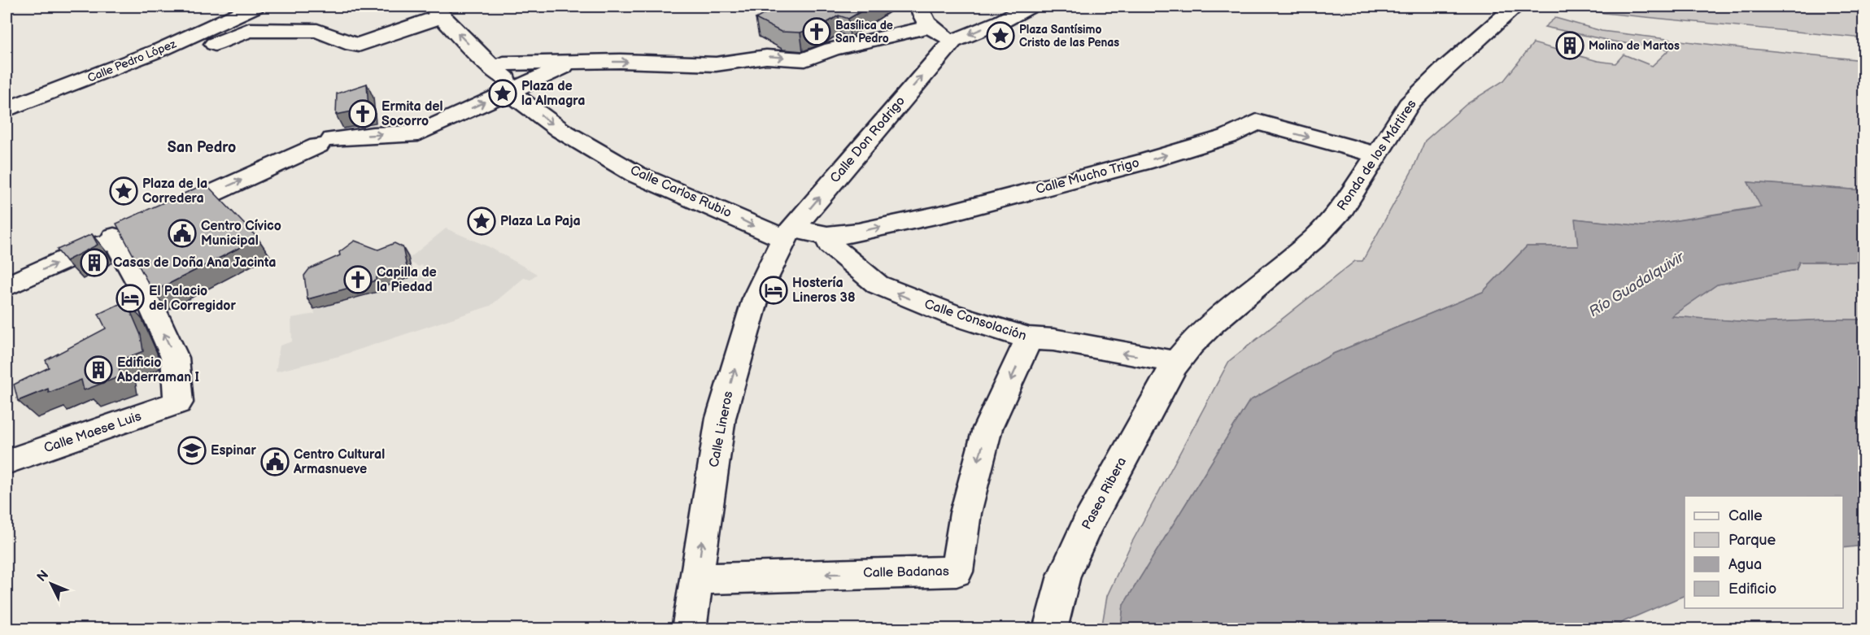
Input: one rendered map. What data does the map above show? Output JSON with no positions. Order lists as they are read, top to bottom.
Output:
{
  "streets": {
    "street": [
      "Calle Pedro López",
      "Calle Don Rodrigo",
      "Ronda de los Mártires",
      "Calle Mucho Trigo",
      "Calle Carlos Rubio",
      "Calle Consolación",
      "Calle Lineros",
      "Calle Maese Luis",
      "Paseo Ribera",
      "Calle Badanas"
    ]
  },
  "crossings": [
    ["Calle Don Rodrigo", "Calle Mucho Trigo"],
    ["Calle Don Rodrigo", "Calle Carlos Rubio"],
    ["Calle Don Rodrigo", "Calle Lineros"],
    ["Ronda de los Mártires", "Calle Mucho Trigo"],
    ["Ronda de los Mártires", "Calle Consolación"],
    ["Ronda de los Mártires", "Paseo Ribera"],
    ["Calle Mucho Trigo", "Calle Carlos Rubio"],
    ["Calle Mucho Trigo", "Calle Consolación"],
    ["Calle Mucho Trigo", "Calle Lineros"],
    ["Calle Carlos Rubio", "Calle Lineros"],
    ["Calle Consolación", "Paseo Ribera"],
    ["Calle Consolación", "Calle Badanas"],
    ["Calle Lineros", "Calle Badanas"]
  ],
  "one_way": [
    "Calle Don Rodrigo",
    "Calle Carlos Rubio",
    "Calle Consolación",
    "Calle Lineros",
    "Calle Badanas"
  ],
  "districts": ["San Pedro"],
  "water": ["Río Guadalquivir"],
  "places": {
    "church": ["Basílica de San Pedro", "Ermita del Socorro", "Capilla de la Piedad"],
    "place": [
      "Plaza Santísimo Cristo de las Penas",
      "Plaza de la Almagra",
      "Plaza de la Corredera",
      "Plaza La Paja"
    ],
    "building": ["Molino de Martos", "Casas de Doña Ana Jacinta", "Edificio Abderraman I"],
    "public building": ["Centro Cívico Municipal", "Centro Cultural Armasnueve"],
    "hotel": ["Hostería Lineros 38", "El Palacio del Corregidor"],
    "school or university": ["Espinar"]
  },
  "legend": [
    "Calle",
    "Parque",
    "Agua",
    "Edificio"
  ],
  "north": "top left"
}
